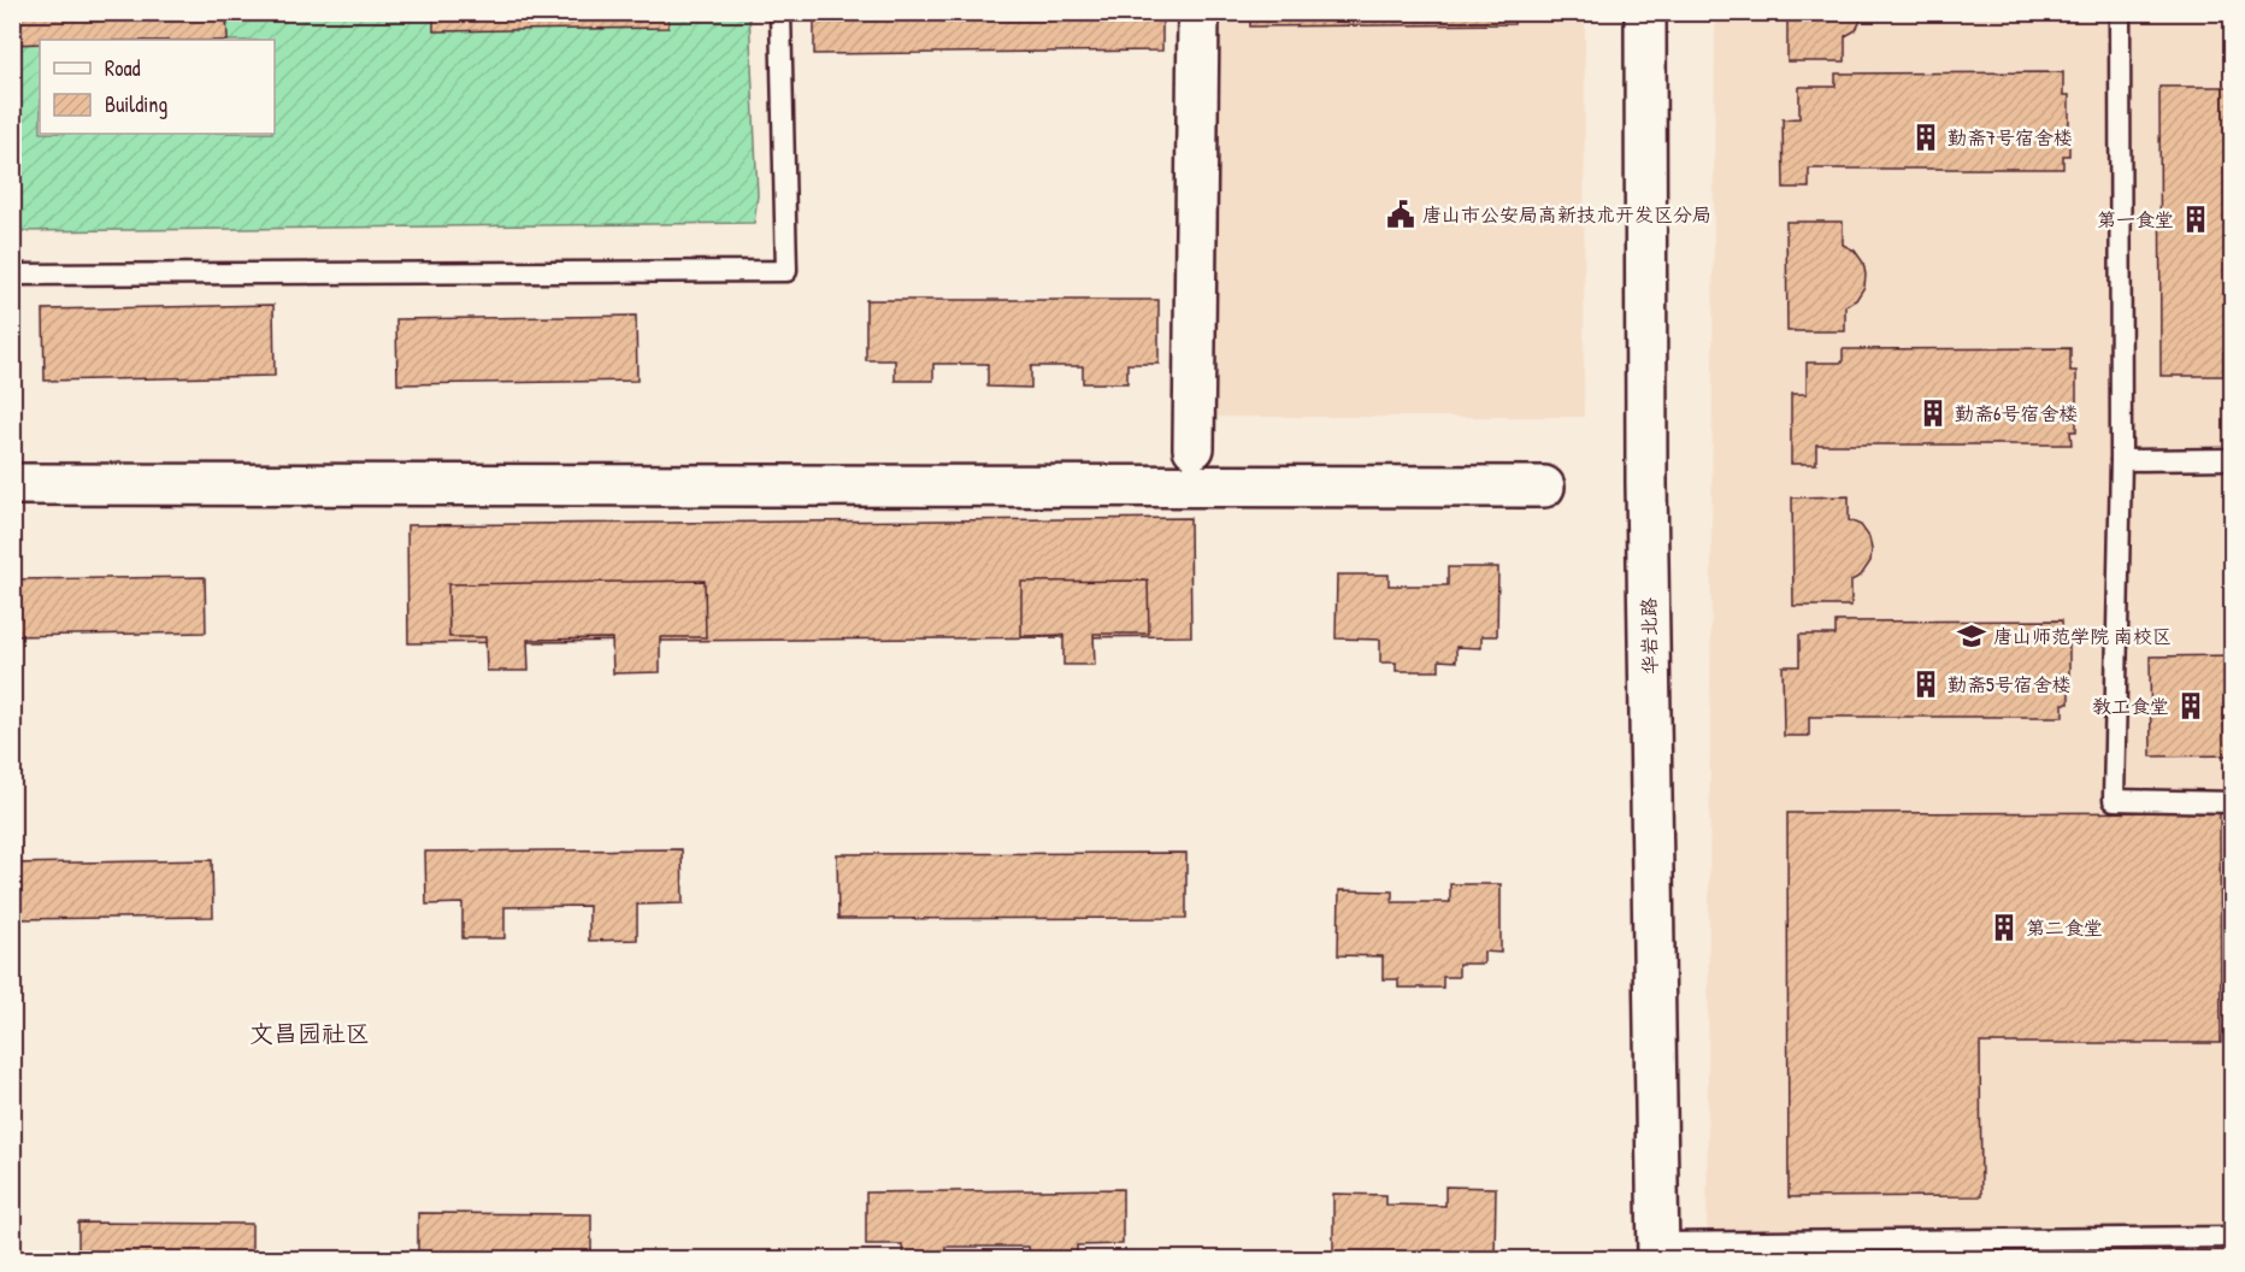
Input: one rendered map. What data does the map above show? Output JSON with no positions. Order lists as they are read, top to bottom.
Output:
{
  "streets": {
    "street": ["华岩北路"]
  },
  "districts": ["文昌园社区"],
  "places": {
    "building": [
      "勤斋7号宿舍楼",
      "第一食堂",
      "勤斋6号宿舍楼",
      "勤斋5号宿舍楼",
      "教工食堂",
      "第二食堂"
    ],
    "public building": ["唐山市公安局高新技术开发区分局"],
    "school or university": ["唐山师范学院 南校区"]
  },
  "legend": ["Road", "Building"]
}
